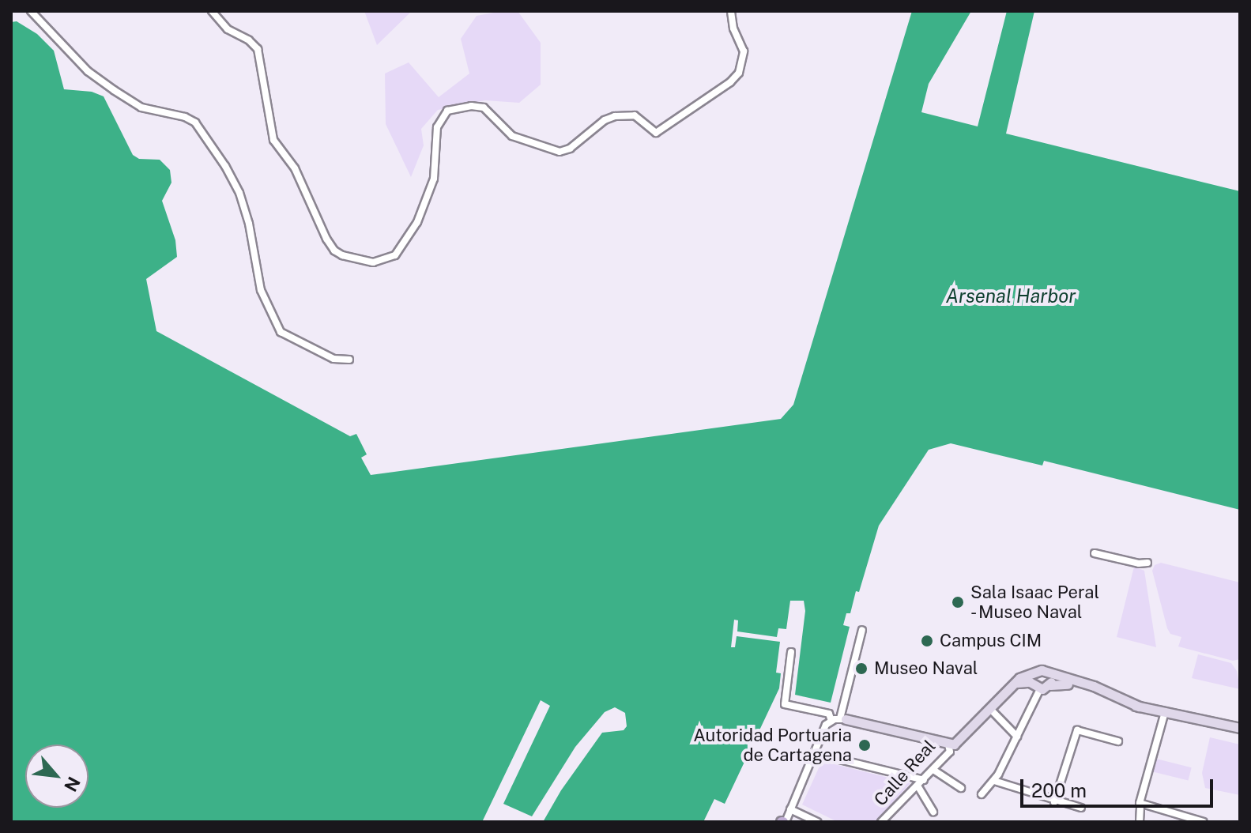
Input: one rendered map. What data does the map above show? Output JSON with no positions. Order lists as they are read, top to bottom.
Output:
{
  "streets": {
    "main road": ["Calle Real"]
  },
  "water": ["Arsenal Harbor"],
  "places": [
    "Sala Isaac Peral - Museo Naval",
    "Campus CIM",
    "Museo Naval",
    "Autoridad Portuaria de Cartagena"
  ],
  "scale_bar": "200 m",
  "north": "bottom right"
}
